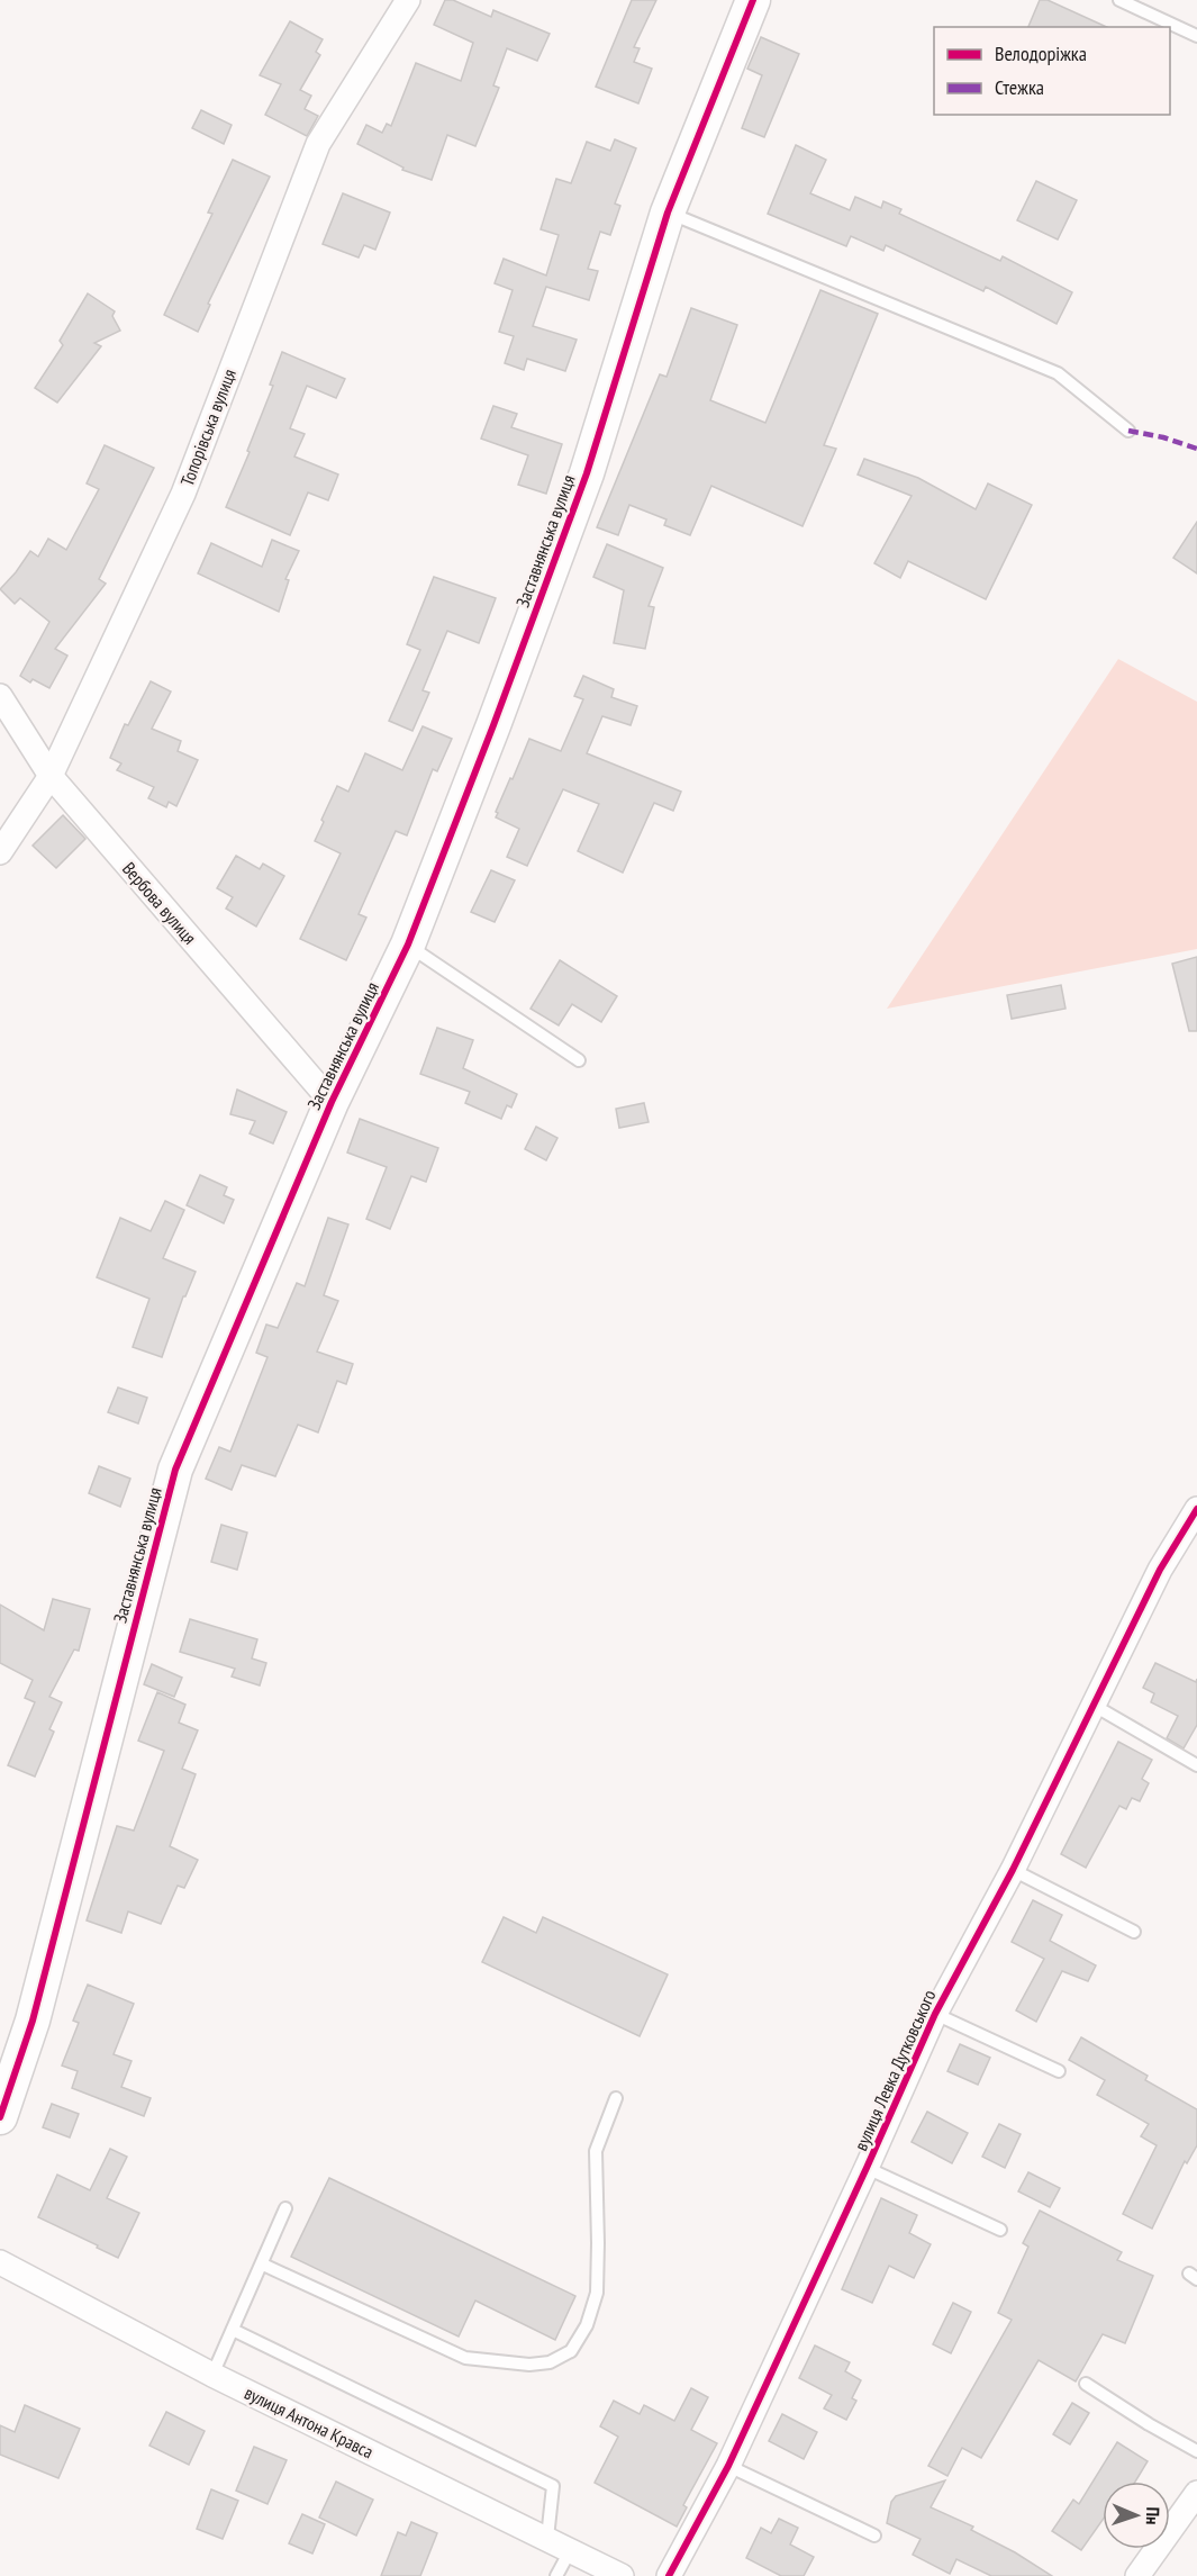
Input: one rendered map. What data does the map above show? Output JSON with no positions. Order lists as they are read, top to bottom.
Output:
{
  "streets": {
    "street": [
      "Топорівська вулиця",
      "Заставнянська вулиця",
      "Вербова вулиця",
      "вулиця Левка Дутковського",
      "вулиця Антона Кравса"
    ]
  },
  "crossings": [
    ["Топорівська вулиця", "Вербова вулиця"],
    ["Заставнянська вулиця", "Вербова вулиця"]
  ],
  "legend": ["Велодоріжка", "Стежка"],
  "north": "right"
}
